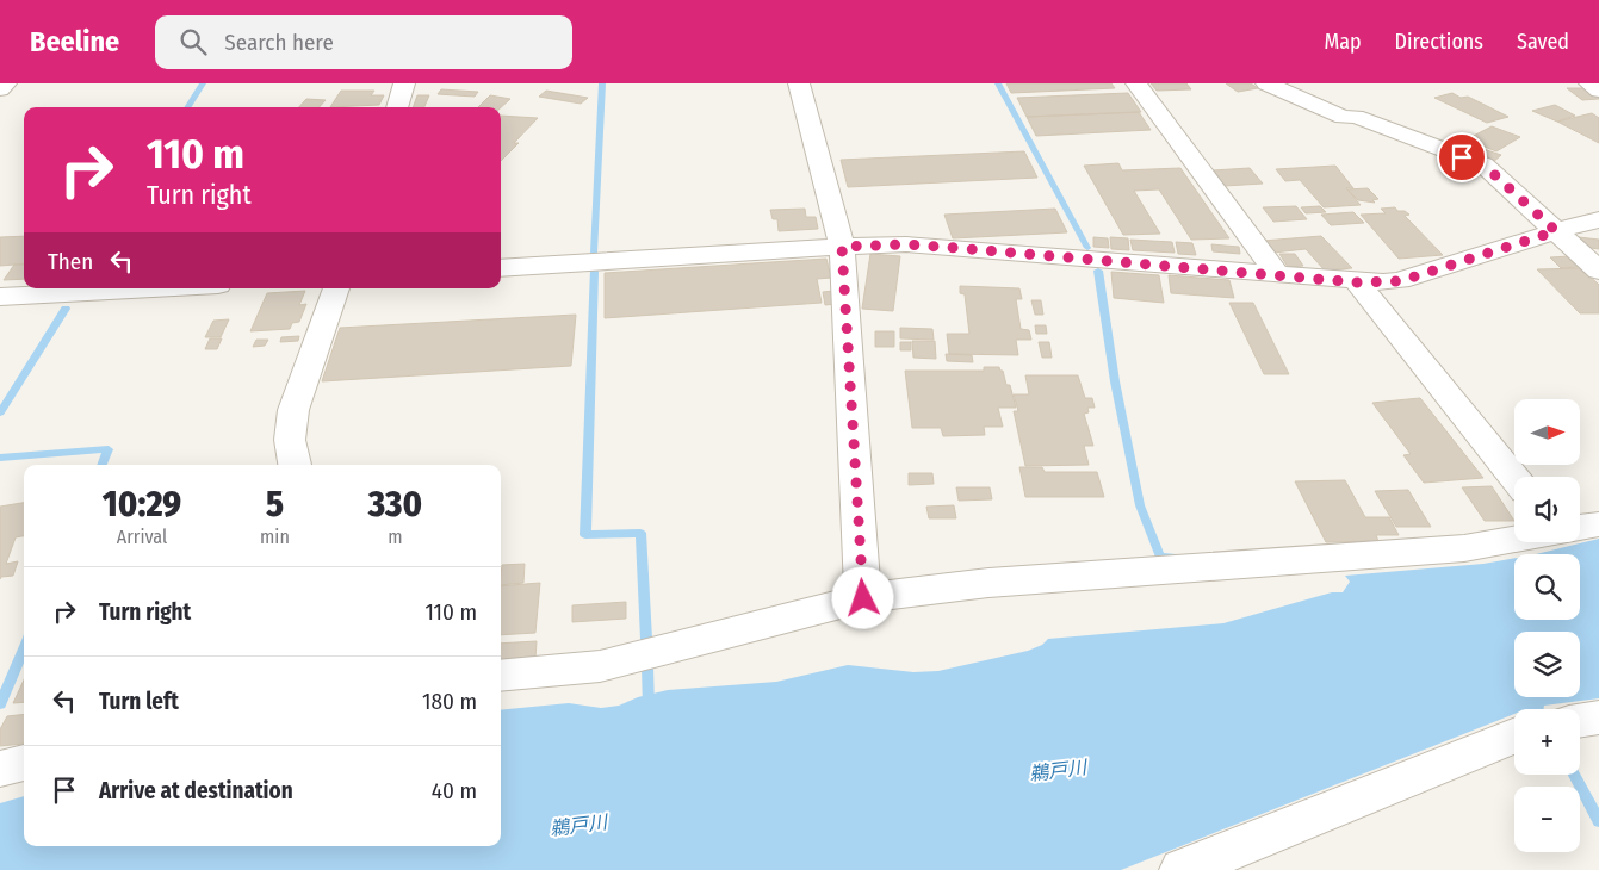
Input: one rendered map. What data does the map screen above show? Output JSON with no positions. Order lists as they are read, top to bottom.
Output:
{
  "water": ["鵜戸川"],
  "north": "right",
  "page": {
    "header": "Beeline",
    "search": "Search here",
    "nav": ["Map", "Directions", "Saved"],
    "turn": ["110 m", "Turn right"],
    "then": "Then",
    "map_buttons": ["+", "−"],
    "eta": [
      "10:29",
      "Arrival",
      "5",
      "min",
      "330",
      "m"
    ],
    "list": [
      {
        "name": "Turn right",
        "value": "110 m"
      },
      {
        "name": "Turn left",
        "value": "180 m"
      },
      {
        "name": "Arrive at destination",
        "value": "40 m"
      }
    ]
  }
}
